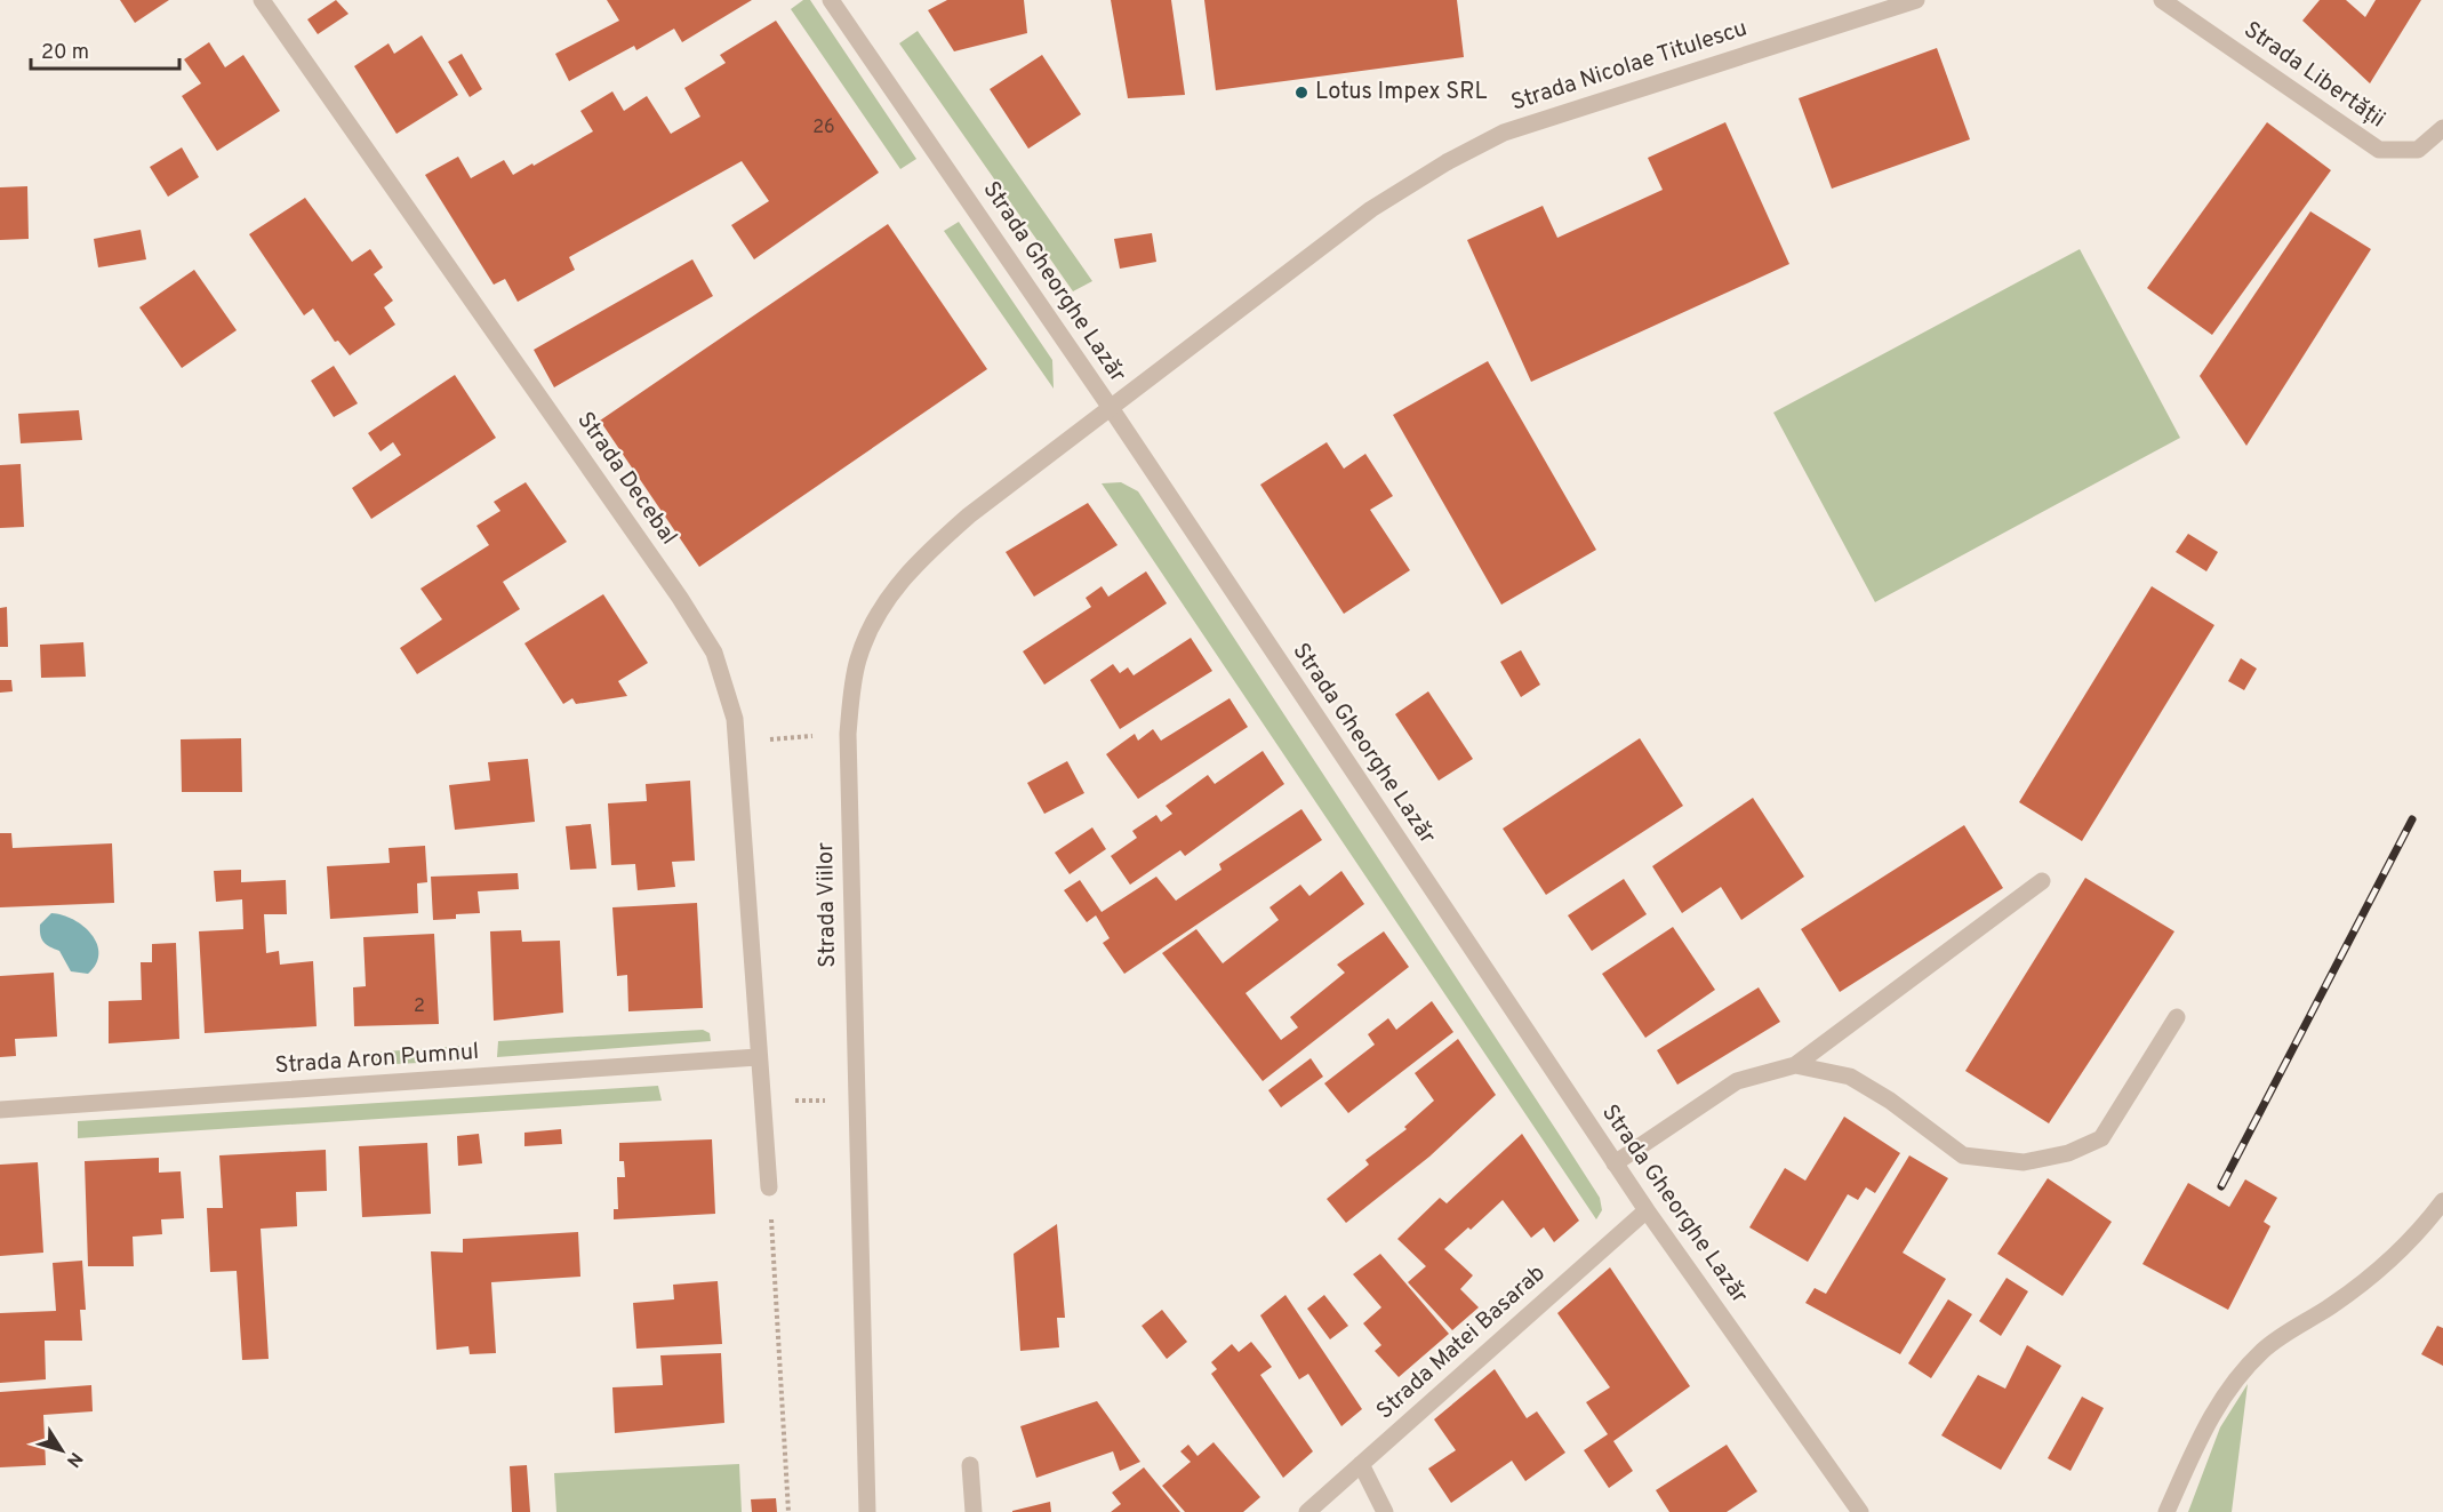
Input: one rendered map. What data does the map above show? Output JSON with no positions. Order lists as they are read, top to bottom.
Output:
{
  "streets": {
    "street": [
      "Strada Nicolae Titulescu",
      "Strada Libertății",
      "Strada Gheorghe Lazăr",
      "Strada Decebal",
      "Strada Viilor",
      "Strada Aron Pumnul",
      "Strada Matei Basarab"
    ]
  },
  "crossings": [
    ["Strada Nicolae Titulescu", "Strada Gheorghe Lazăr"],
    ["Strada Nicolae Titulescu", "Strada Viilor"],
    ["Strada Gheorghe Lazăr", "Strada Viilor"],
    ["Strada Gheorghe Lazăr", "Strada Matei Basarab"],
    ["Strada Decebal", "Strada Aron Pumnul"]
  ],
  "places": ["Lotus Impex SRL"],
  "house_numbers": ["26", "2"],
  "scale_bar": "20 m",
  "north": "bottom right"
}
